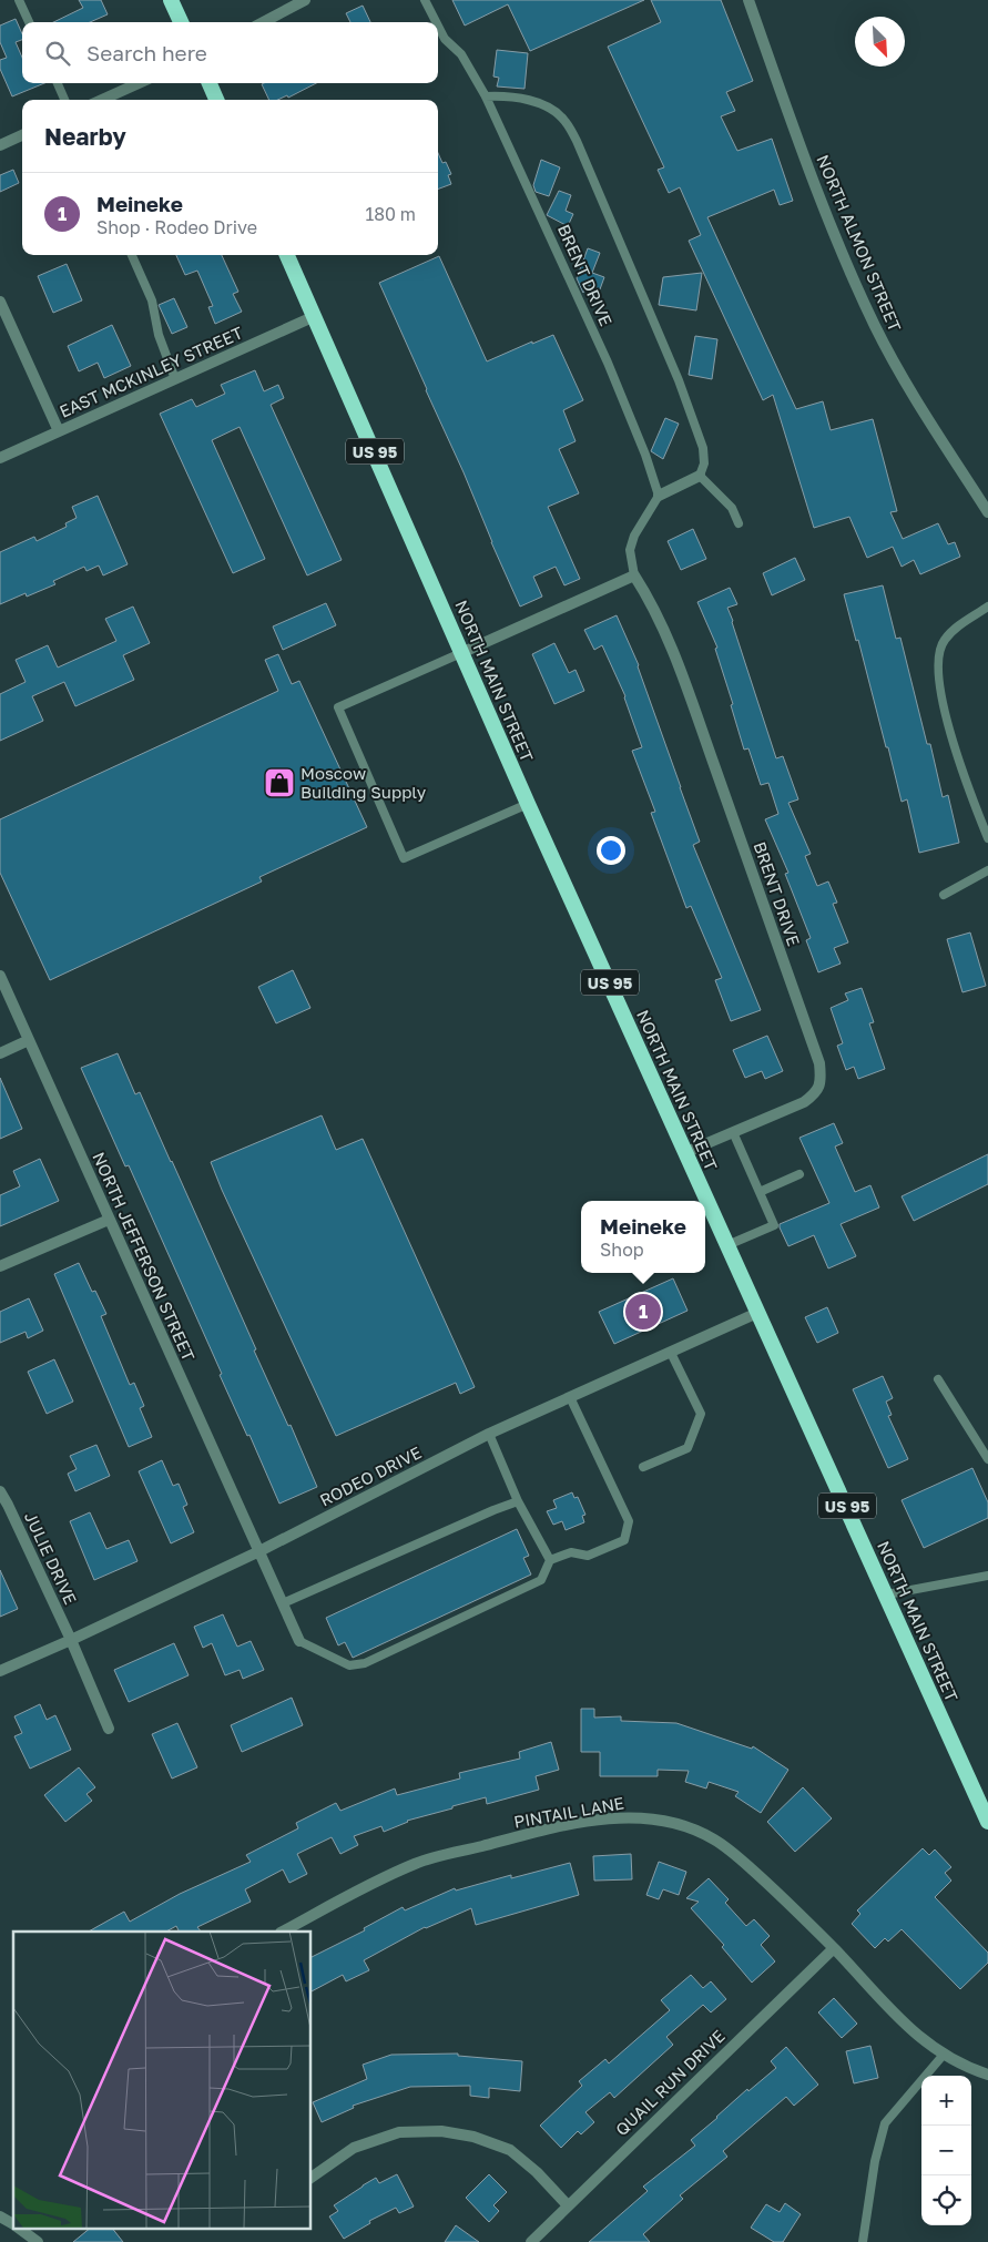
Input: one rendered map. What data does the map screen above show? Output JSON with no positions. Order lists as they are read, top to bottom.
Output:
{
  "streets": {
    "highway": ["US 95", "NORTH MAIN STREET"],
    "street": [
      "NORTH ALMON STREET",
      "BRENT DRIVE",
      "EAST MCKINLEY STREET",
      "NORTH JEFFERSON STREET",
      "RODEO DRIVE",
      "JULIE DRIVE",
      "PINTAIL LANE",
      "QUAIL RUN DRIVE"
    ]
  },
  "crossings": [
    ["BRENT DRIVE", "NORTH MAIN STREET"],
    ["EAST MCKINLEY STREET", "NORTH MAIN STREET"],
    ["NORTH MAIN STREET", "RODEO DRIVE"],
    ["NORTH JEFFERSON STREET", "RODEO DRIVE"],
    ["RODEO DRIVE", "JULIE DRIVE"],
    ["PINTAIL LANE", "QUAIL RUN DRIVE"]
  ],
  "places": {
    "shop": ["Moscow Building Supply"]
  },
  "north": "bottom right",
  "page": {
    "search": "Search here",
    "heading": "Nearby",
    "list": [
      {
        "mark": "1",
        "name": "Meineke",
        "note": "Shop · Rodeo Drive",
        "value": "180 m"
      }
    ],
    "popup": ["Meineke", "Shop"],
    "pins": "1",
    "map_buttons": ["+", "−"]
  }
}
